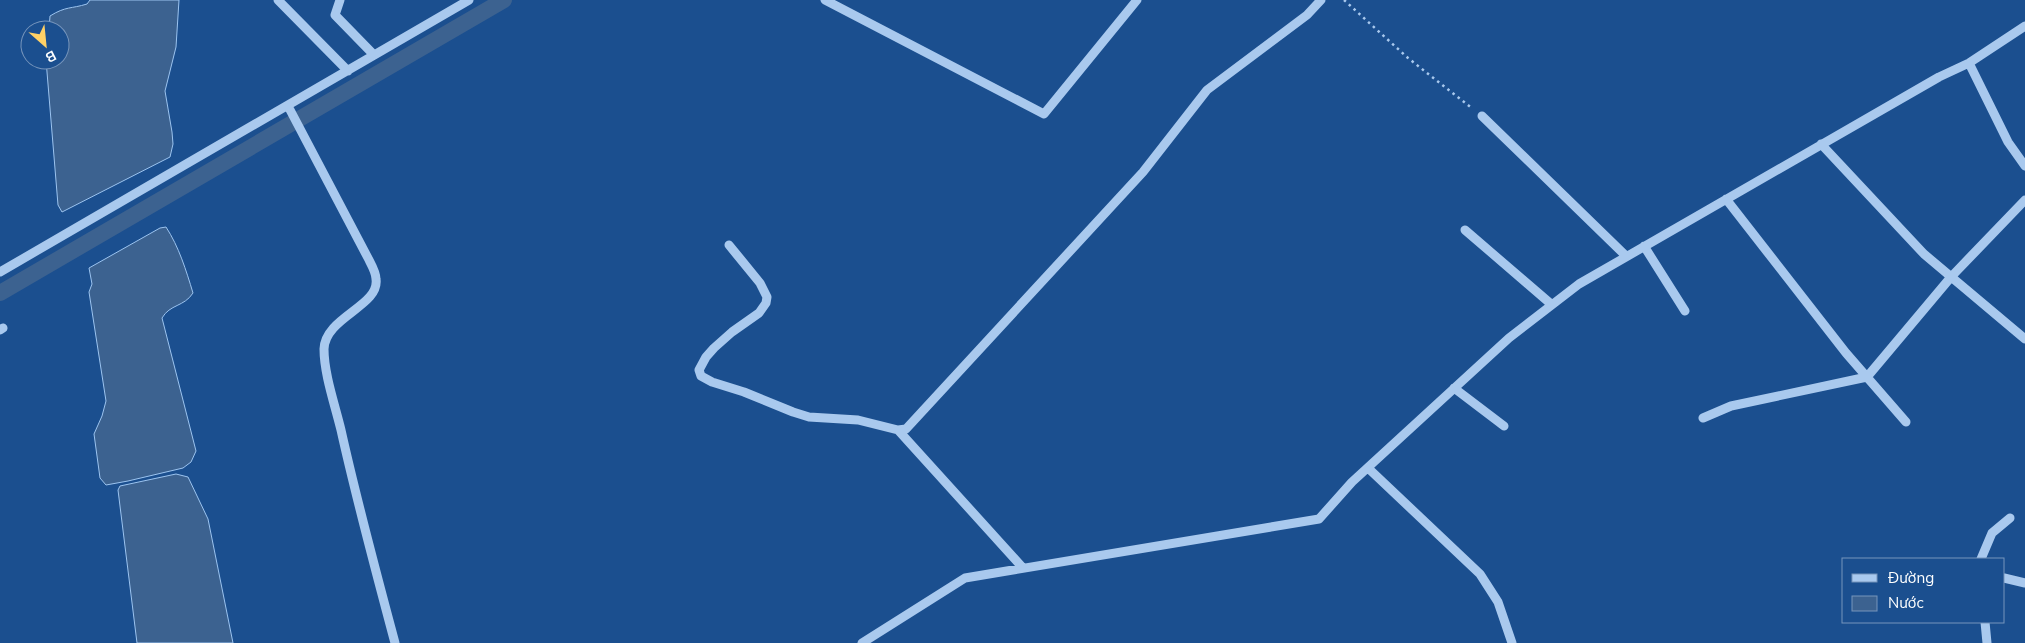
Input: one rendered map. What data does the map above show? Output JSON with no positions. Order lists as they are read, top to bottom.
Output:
{
  "legend": ["Đường", "Nước"],
  "north": "bottom right"
}
